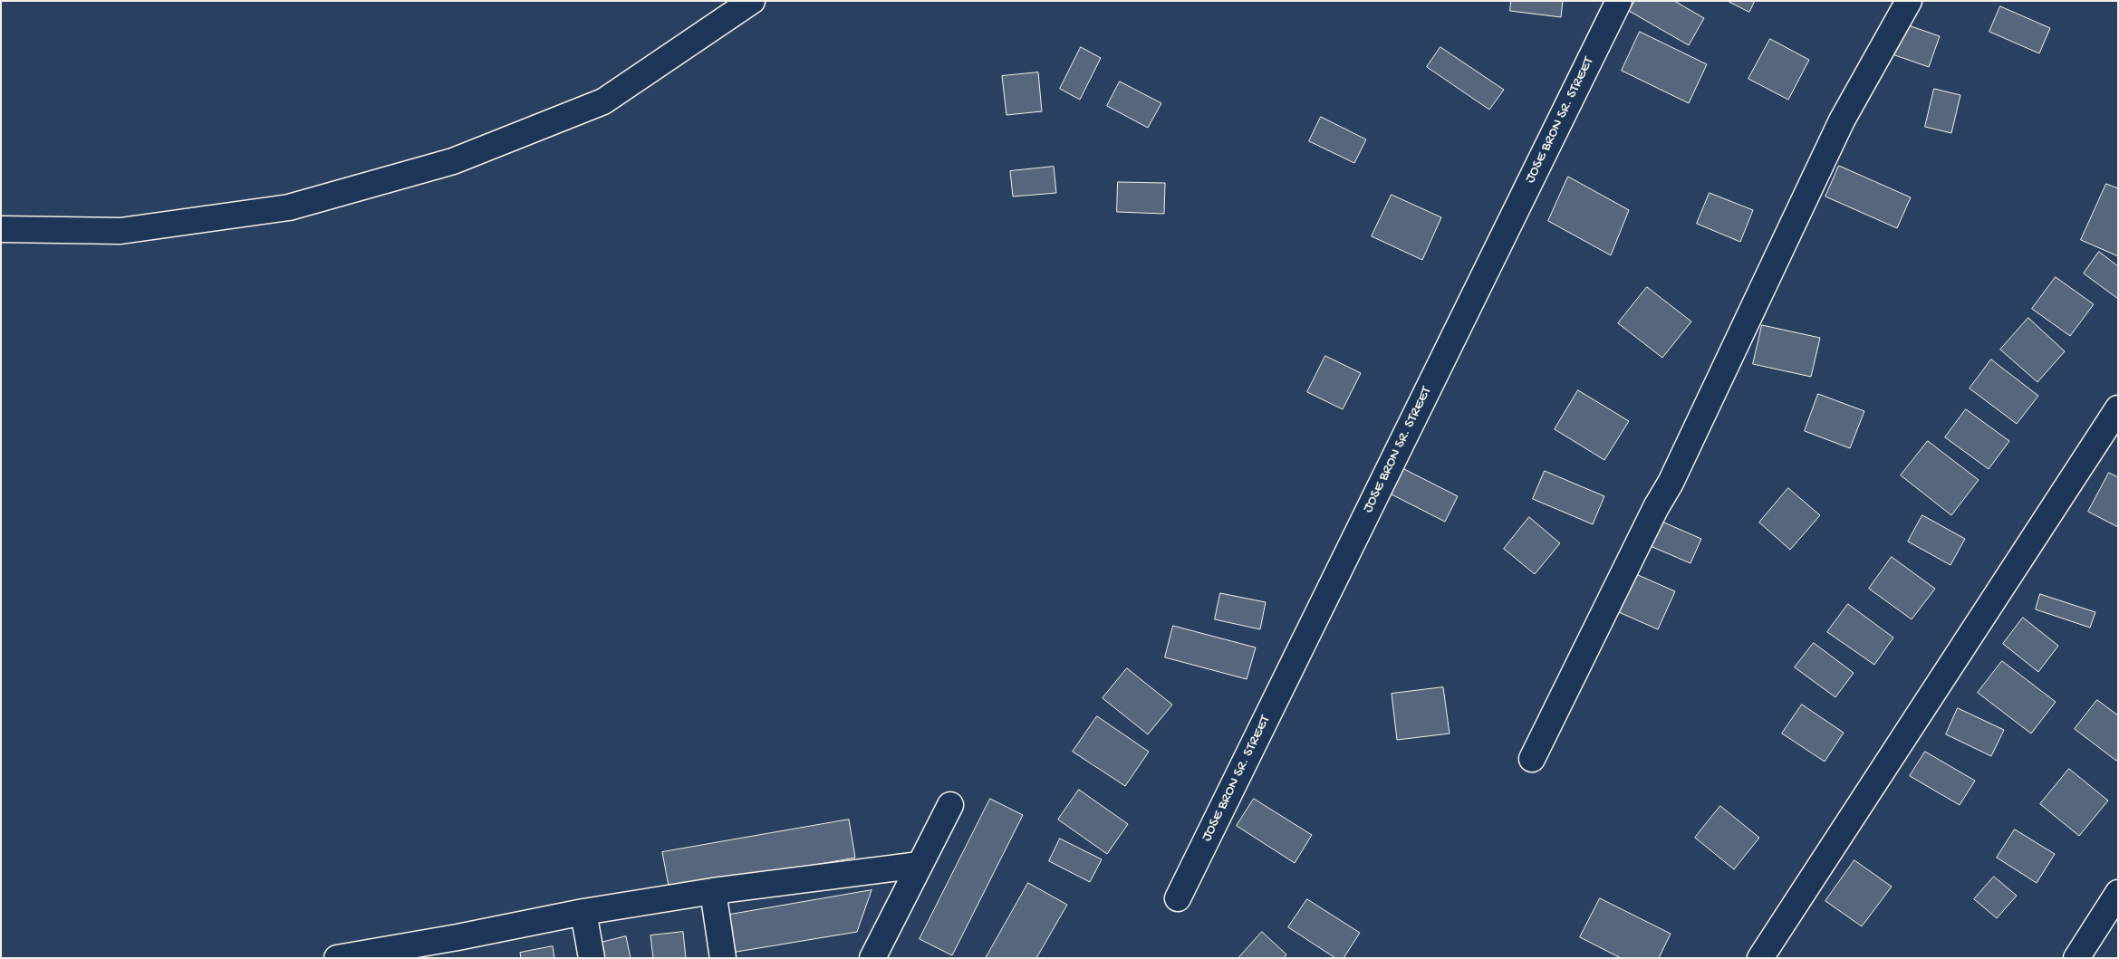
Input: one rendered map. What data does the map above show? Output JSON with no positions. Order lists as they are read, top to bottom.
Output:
{
  "streets": {
    "street": ["JOSE BRON SR. STREET"]
  }
}
